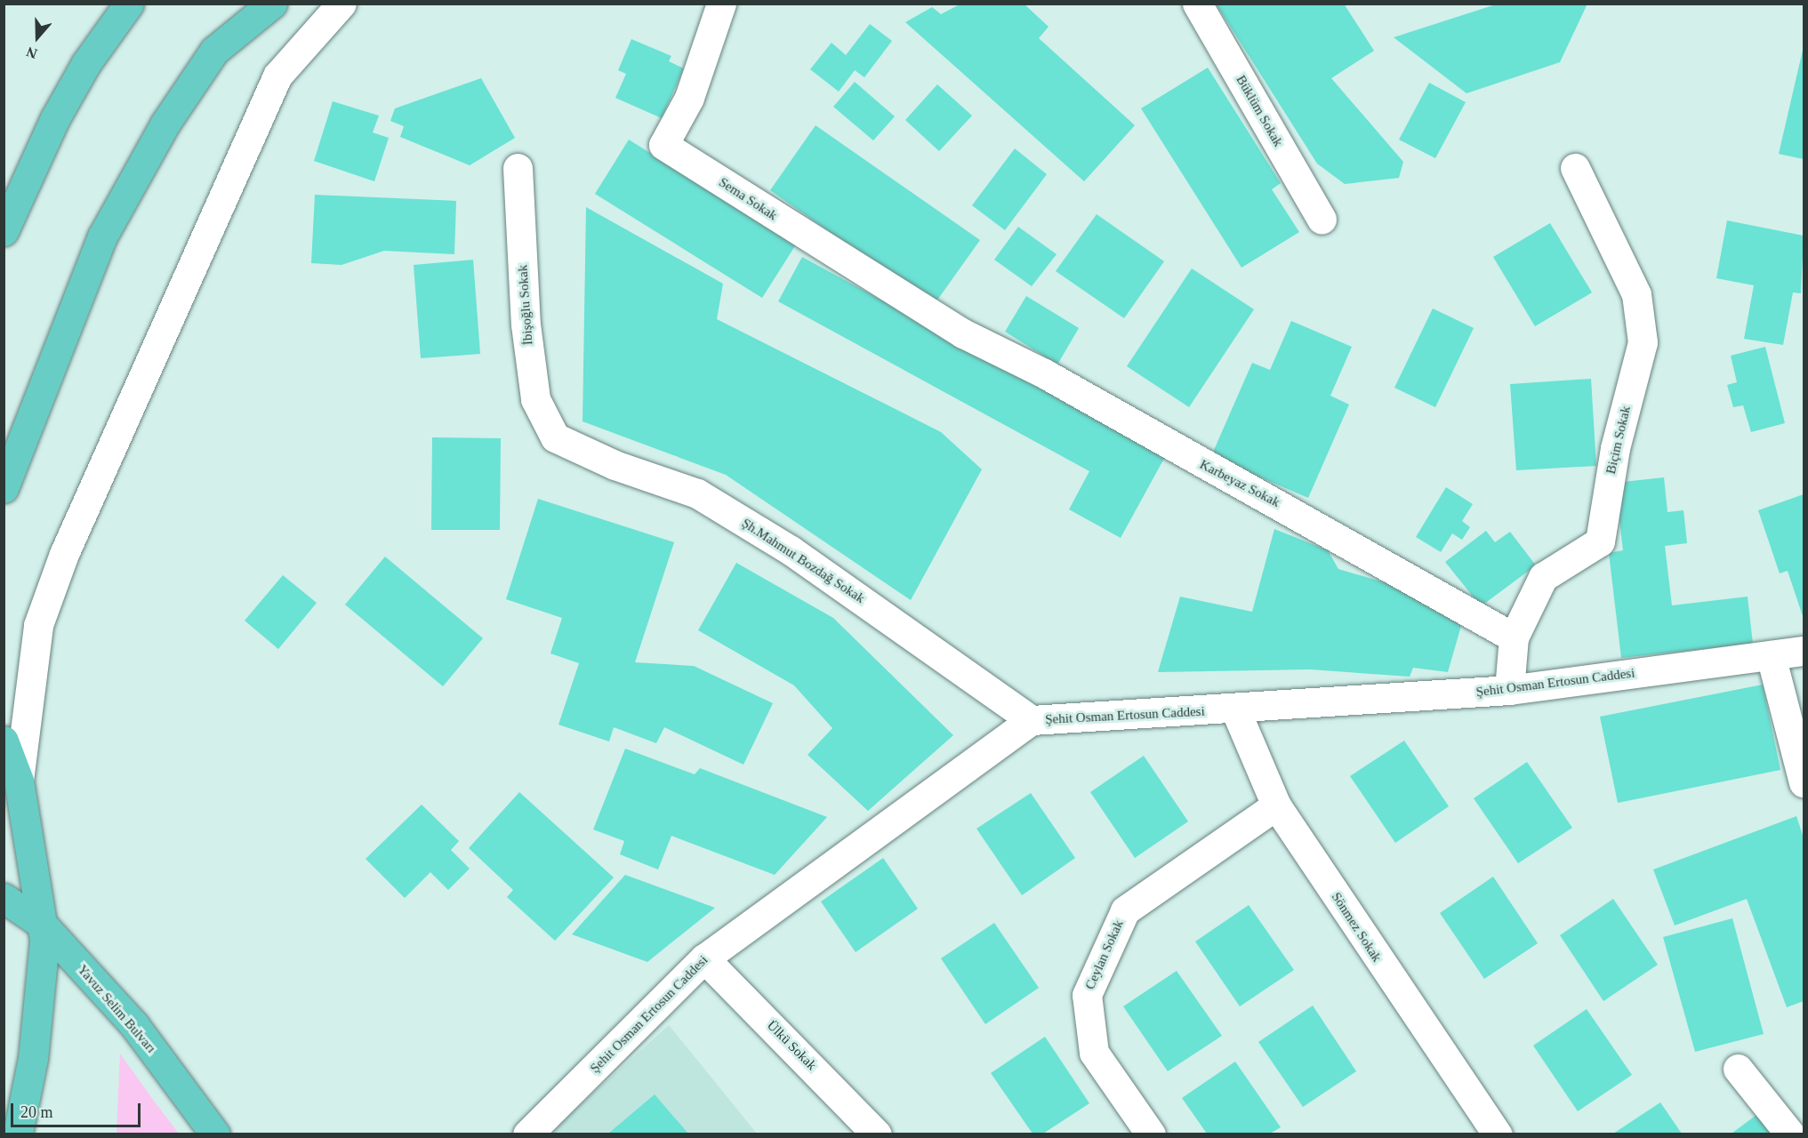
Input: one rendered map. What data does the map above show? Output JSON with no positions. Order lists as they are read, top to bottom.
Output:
{
  "streets": {
    "main road": ["Yavuz Selim Bulvarı"],
    "street": [
      "Büklüm Sokak",
      "Sema Sokak",
      "İbişoğlu Sokak",
      "Biçim Sokak",
      "Karbeyaz Sokak",
      "Şh.Mahmut Bozdağ Sokak",
      "Şehit Osman Ertosun Caddesi",
      "Sönmez Sokak",
      "Ceylan Sokak",
      "Ülkü Sokak"
    ]
  },
  "crossings": [
    ["Sema Sokak", "Karbeyaz Sokak"],
    ["İbişoğlu Sokak", "Şh.Mahmut Bozdağ Sokak"],
    ["Biçim Sokak", "Karbeyaz Sokak"],
    ["Biçim Sokak", "Şehit Osman Ertosun Caddesi"],
    ["Şh.Mahmut Bozdağ Sokak", "Şehit Osman Ertosun Caddesi"],
    ["Şehit Osman Ertosun Caddesi", "Sönmez Sokak"],
    ["Şehit Osman Ertosun Caddesi", "Ülkü Sokak"],
    ["Sönmez Sokak", "Ceylan Sokak"]
  ],
  "scale_bar": "20 m",
  "north": "bottom"
}
